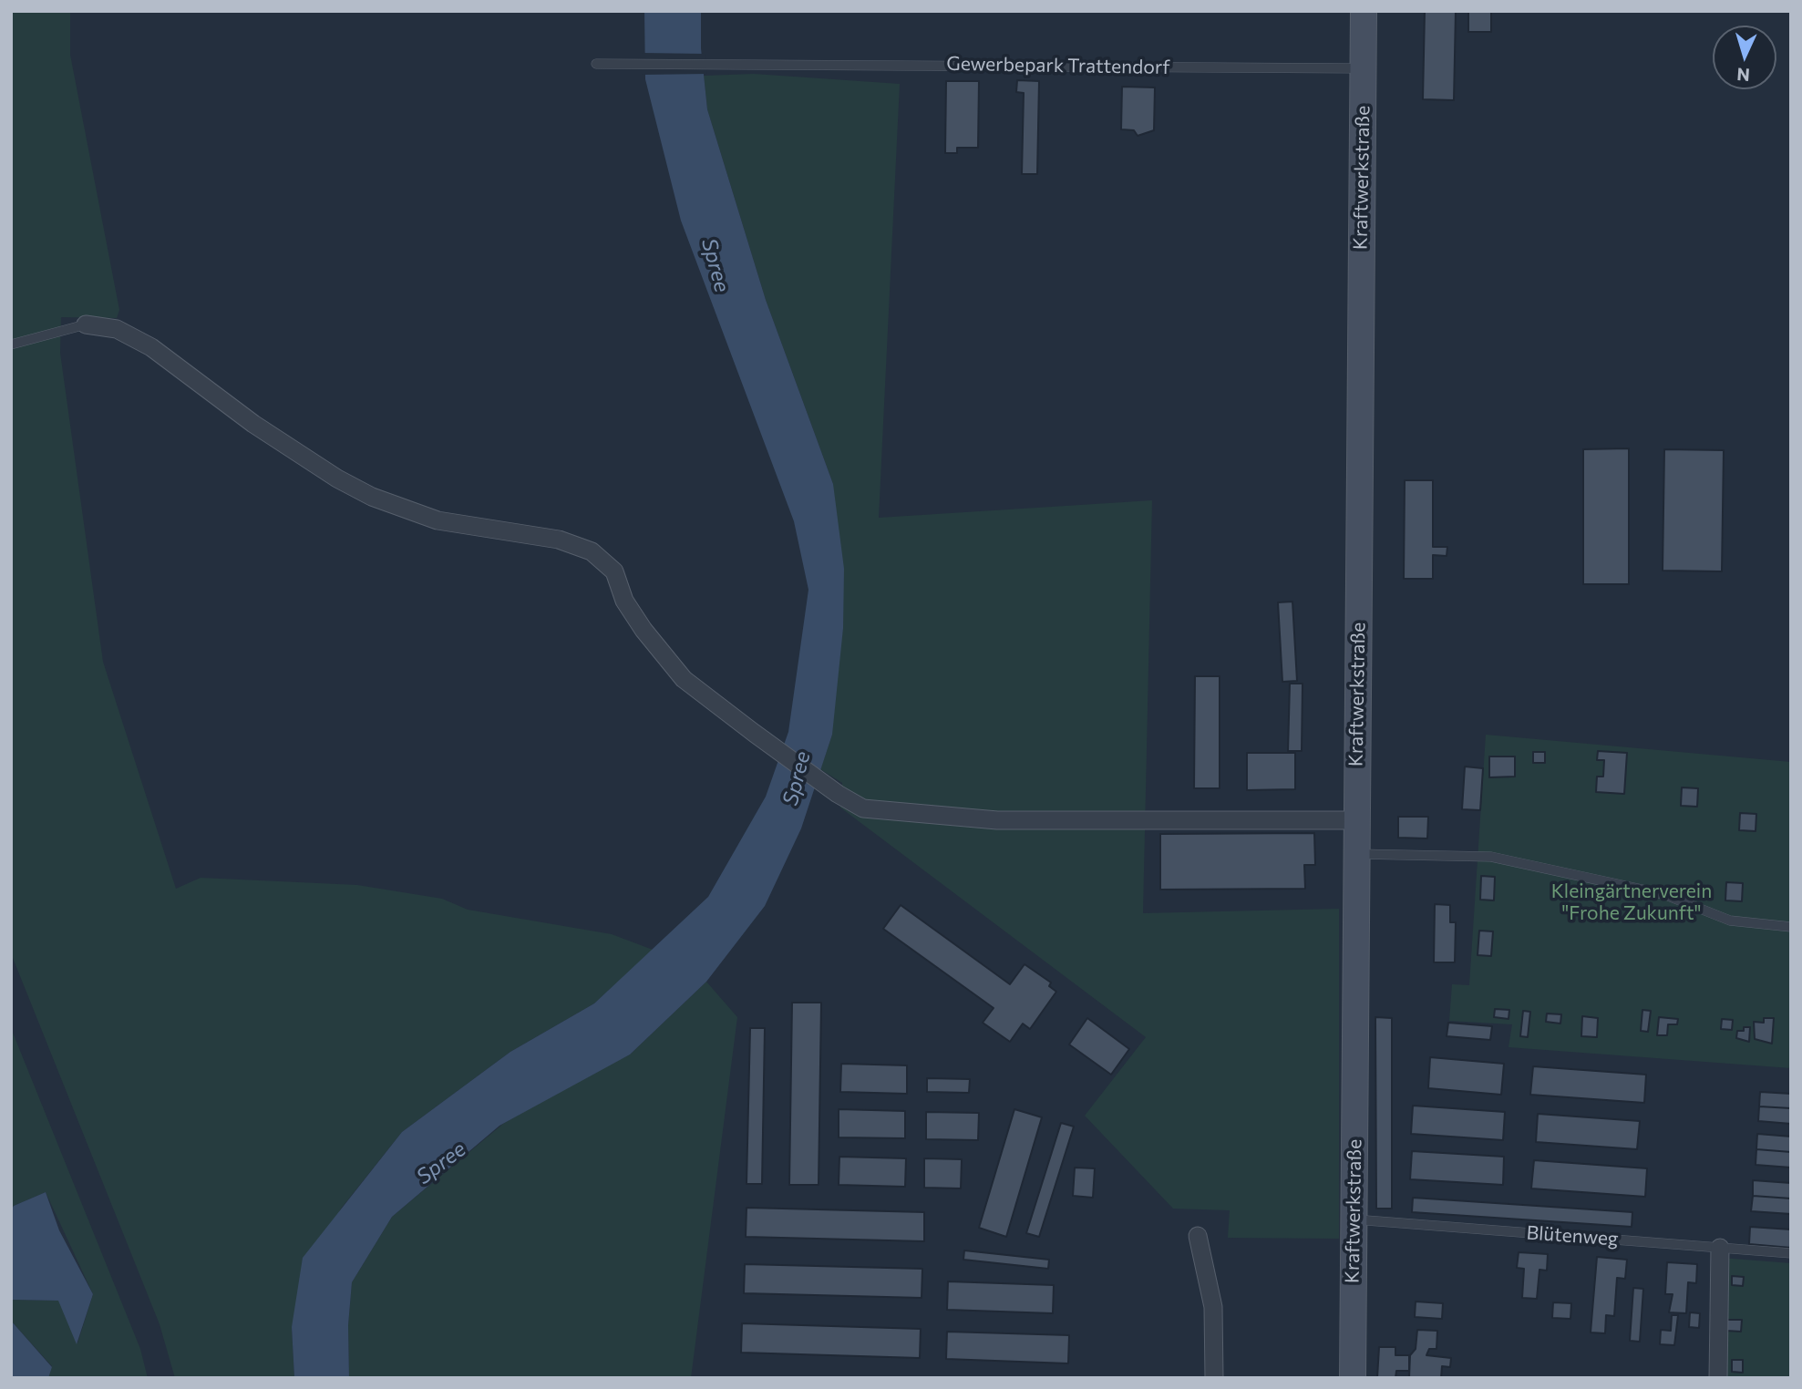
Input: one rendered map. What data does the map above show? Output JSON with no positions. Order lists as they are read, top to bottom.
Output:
{
  "streets": {
    "main road": ["Kraftwerkstraße"],
    "lane": ["Gewerbepark Trattendorf", "Blütenweg"]
  },
  "crossings": [
    ["Gewerbepark Trattendorf", "Kraftwerkstraße"],
    ["Kraftwerkstraße", "Blütenweg"]
  ],
  "water": ["Spree"],
  "parks": ["Kleingärtnerverein \"Frohe Zukunft\""],
  "north": "bottom"
}
